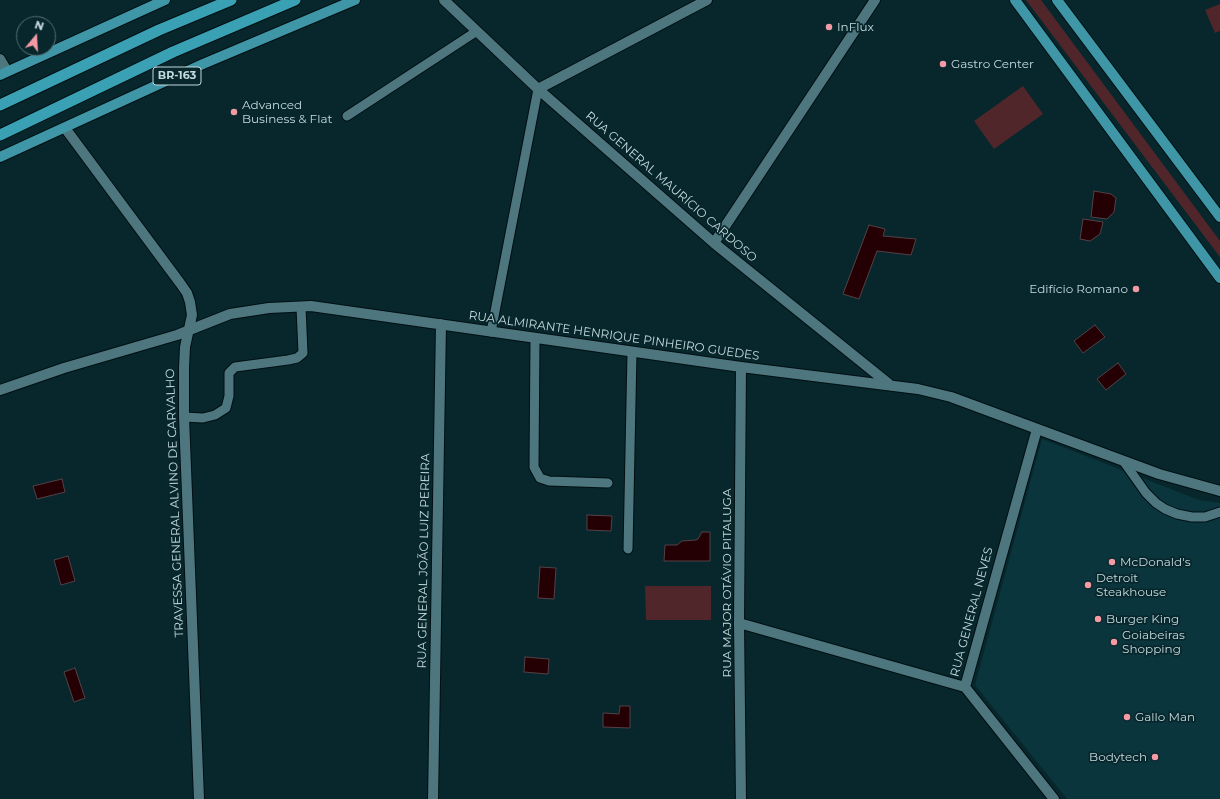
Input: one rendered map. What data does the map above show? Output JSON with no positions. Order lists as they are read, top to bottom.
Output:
{
  "streets": {
    "highway": ["BR-163"],
    "street": [
      "RUA GENERAL MAURÍCIO CARDOSO",
      "RUA ALMIRANTE HENRIQUE PINHEIRO GUEDES",
      "TRAVESSA GENERAL ALVINO DE CARVALHO",
      "RUA GENERAL JOÃO LUIZ PEREIRA",
      "RUA MAJOR OTÁVIO PITALUGA",
      "RUA GENERAL NEVES"
    ]
  },
  "crossings": [
    ["BR-163", "TRAVESSA GENERAL ALVINO DE CARVALHO"],
    ["RUA GENERAL MAURÍCIO CARDOSO", "RUA ALMIRANTE HENRIQUE PINHEIRO GUEDES"],
    ["RUA ALMIRANTE HENRIQUE PINHEIRO GUEDES", "TRAVESSA GENERAL ALVINO DE CARVALHO"],
    ["RUA ALMIRANTE HENRIQUE PINHEIRO GUEDES", "RUA GENERAL JOÃO LUIZ PEREIRA"],
    ["RUA ALMIRANTE HENRIQUE PINHEIRO GUEDES", "RUA MAJOR OTÁVIO PITALUGA"],
    ["RUA ALMIRANTE HENRIQUE PINHEIRO GUEDES", "RUA GENERAL NEVES"]
  ],
  "places": [
    "InFlux",
    "Gastro Center",
    "Advanced Business & Flat",
    "Edifício Romano",
    "McDonald's",
    "Detroit Steakhouse",
    "Burger King",
    "Goiabeiras Shopping",
    "Gallo Man",
    "Bodytech"
  ],
  "north": "top"
}
